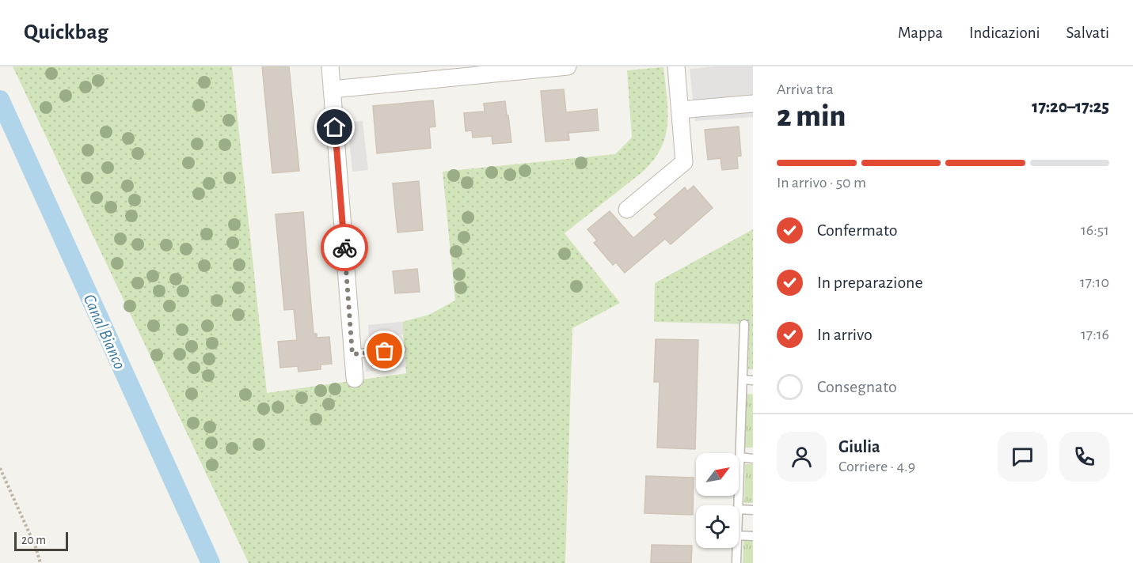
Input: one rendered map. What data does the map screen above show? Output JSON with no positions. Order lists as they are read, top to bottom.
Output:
{
  "water": ["Canal Bianco"],
  "scale_bar": "20 m",
  "north": "top right",
  "page": {
    "header": "Quickbag",
    "nav": ["Mappa", "Indicazioni", "Salvati"],
    "heading": ["2 min", "Arriva tra", "17:20–17:25"],
    "panel": ["Giulia", "Corriere · 4.9"],
    "bar": "In arrivo · 50 m",
    "list": [
      ["Confermato", "16:51"],
      ["In preparazione", "17:10"],
      ["In arrivo", "17:16"],
      "Consegnato"
    ],
    "scale": "20 m"
  }
}
